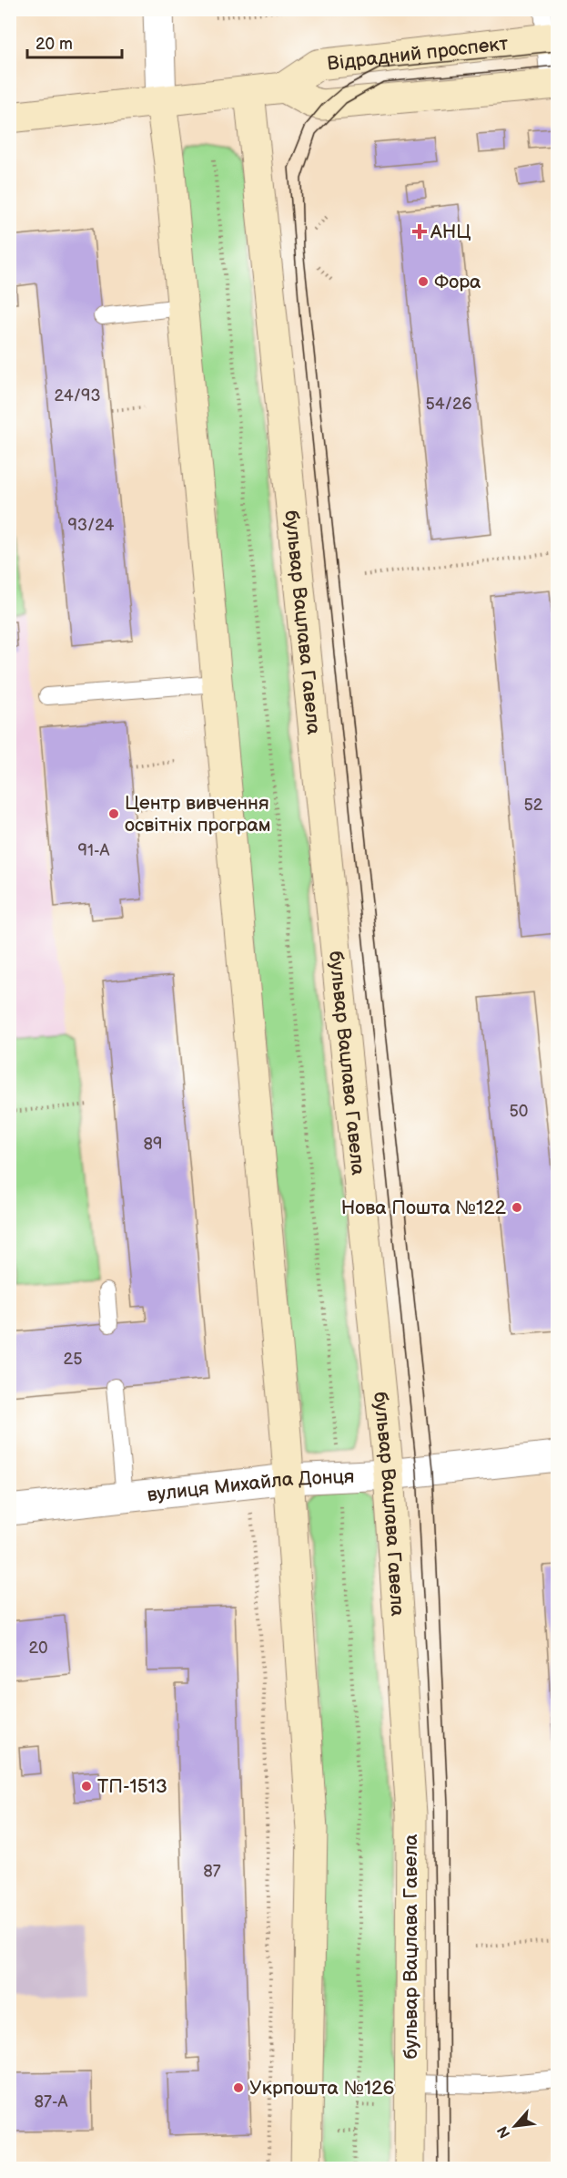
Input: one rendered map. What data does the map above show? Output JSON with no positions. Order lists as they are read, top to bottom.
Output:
{
  "streets": {
    "main road": ["Відрадний проспект", "бульвар Вацлава Гавела"],
    "street": ["вулиця Михайла Донця"]
  },
  "crossings": [
    ["Відрадний проспект", "бульвар Вацлава Гавела"],
    ["бульвар Вацлава Гавела", "вулиця Михайла Донця"]
  ],
  "places": {
    "health": ["АНЦ"],
    "other": [
      "Фора",
      "Центр вивчення освітніх програм",
      "Нова Пошта №122",
      "ТП-1513",
      "Укрпошта №126"
    ]
  },
  "house_numbers": [
    "24/93",
    "54/26",
    "93/24",
    "52",
    "91-А",
    "50",
    "89",
    "25",
    "20",
    "87",
    "87-А"
  ],
  "scale_bar": "20 m",
  "north": "bottom left"
}
